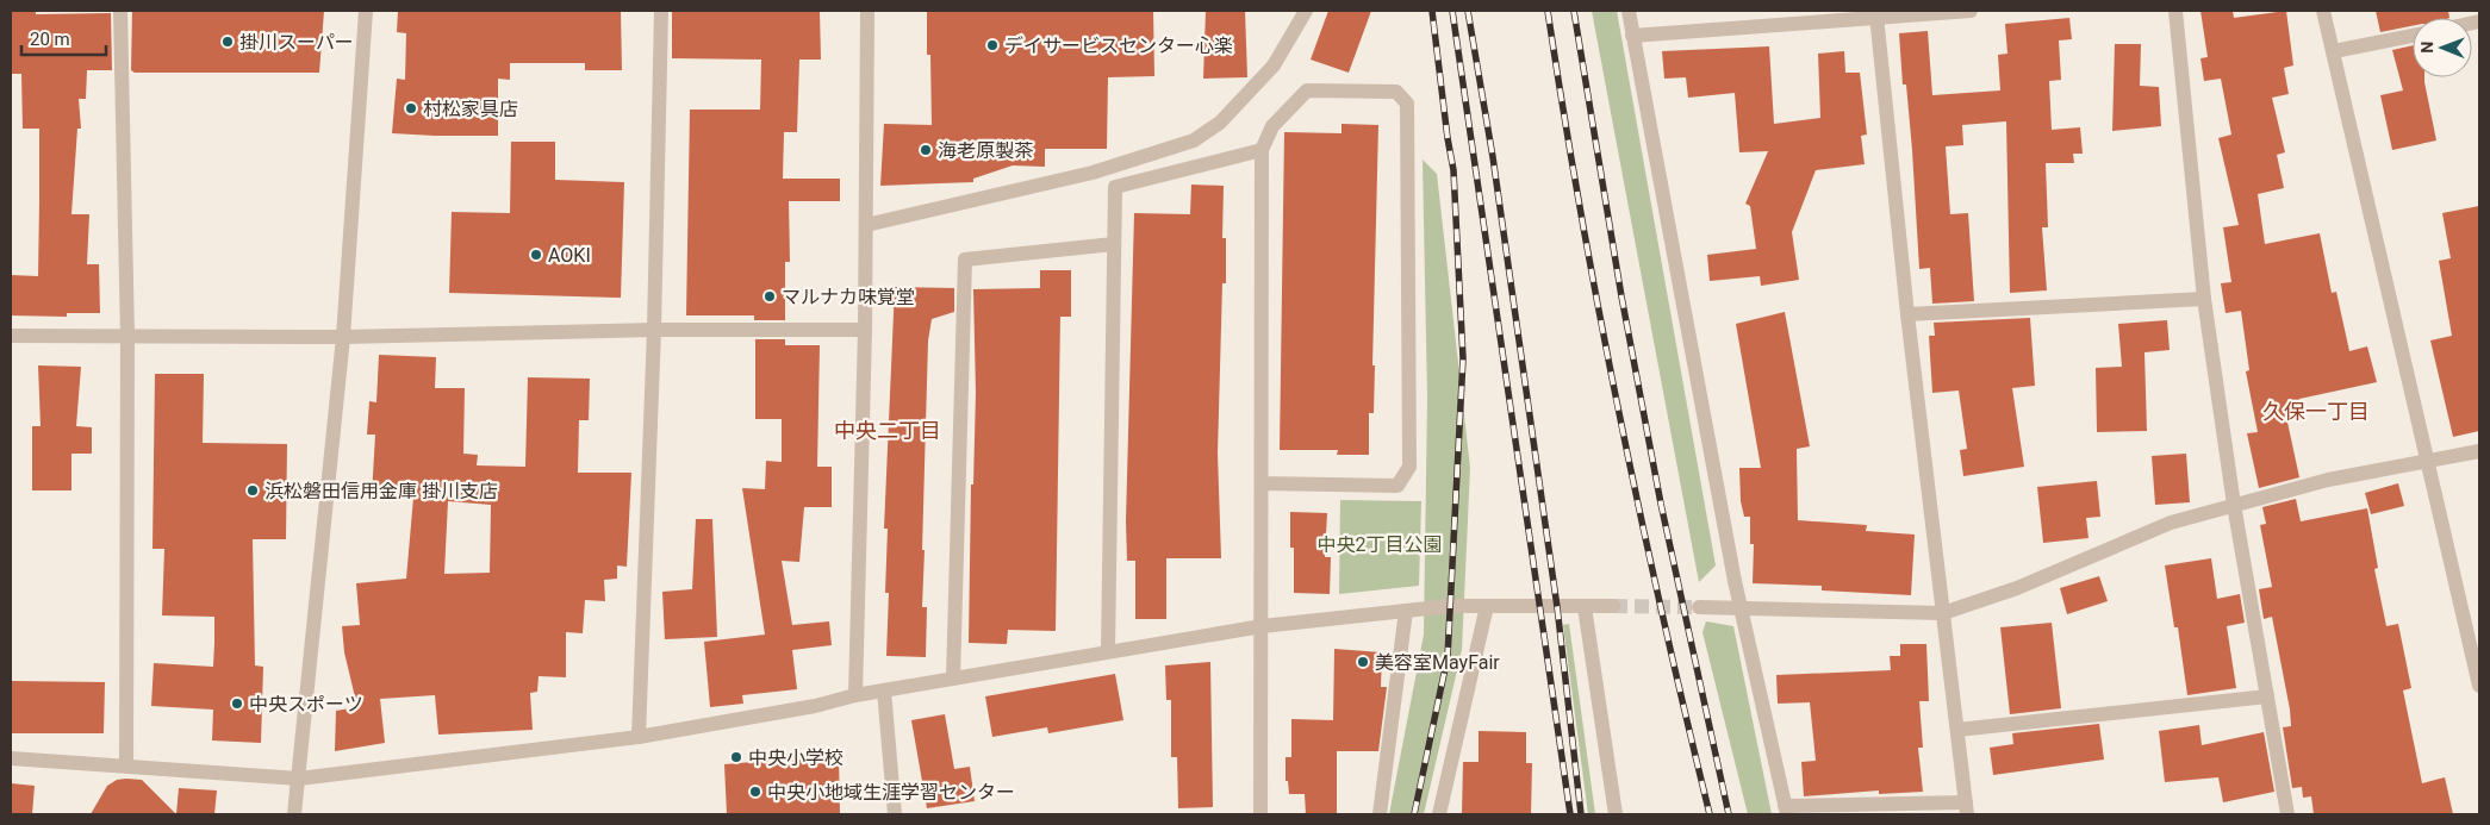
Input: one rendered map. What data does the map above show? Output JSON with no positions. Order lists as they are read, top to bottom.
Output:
{
  "districts": ["久保一丁目", "中央二丁目"],
  "parks": ["中央2丁目公園"],
  "places": [
    "掛川スーパー",
    "デイサービスセンター心楽",
    "村松家具店",
    "海老原製茶",
    "AOKI",
    "マルナカ味覚堂",
    "浜松磐田信用金庫 掛川支店",
    "美容室MayFair",
    "中央スポーツ",
    "中央小学校",
    "中央小地域生涯学習センター"
  ],
  "scale_bar": "20 m",
  "north": "left"
}
